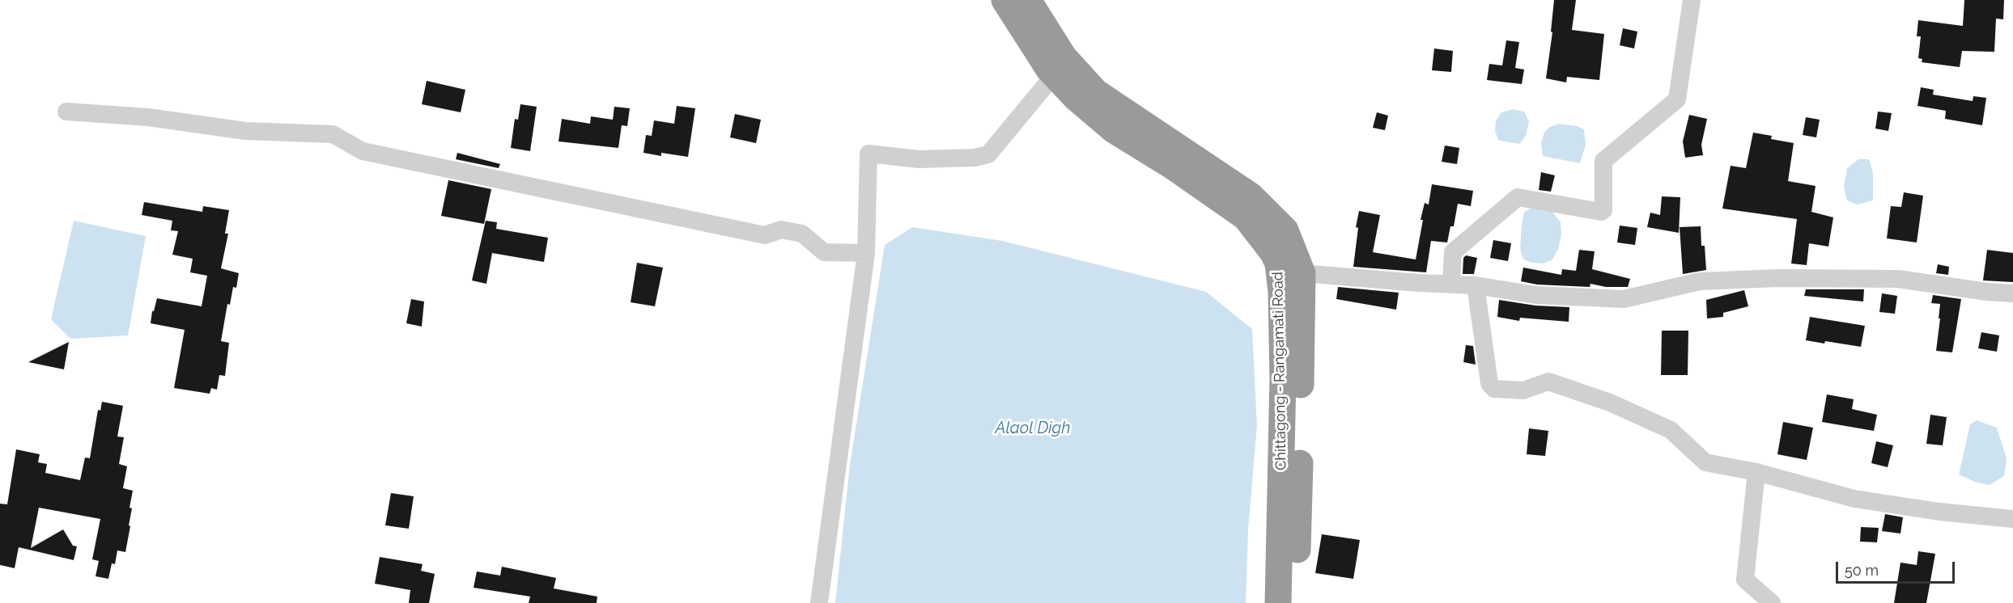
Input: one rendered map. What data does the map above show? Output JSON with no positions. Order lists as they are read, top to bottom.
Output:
{
  "streets": {
    "highway": ["Chittagong - Rangamati Road"]
  },
  "water": ["Alaol Digh"],
  "scale_bar": "50 m"
}
